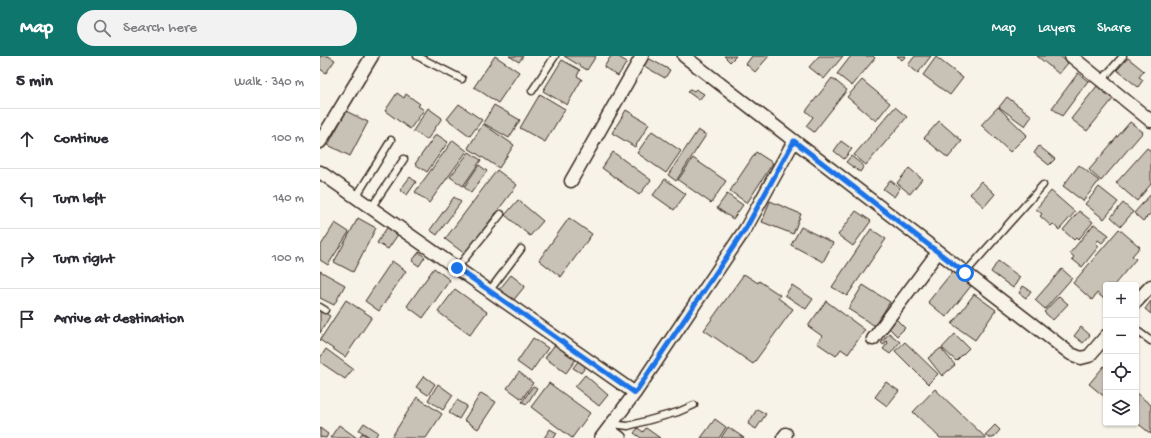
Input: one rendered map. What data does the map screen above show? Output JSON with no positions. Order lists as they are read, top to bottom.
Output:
{
  "page": {
    "header": "Map",
    "search": "Search here",
    "nav": ["Map", "Layers", "Share"],
    "heading": ["5 min", "Walk · 340 m"],
    "list": [
      ["Continue", "100 m"],
      ["Turn left", "140 m"],
      ["Turn right", "100 m"],
      "Arrive at destination"
    ],
    "map_buttons": ["+", "−"]
  }
}
